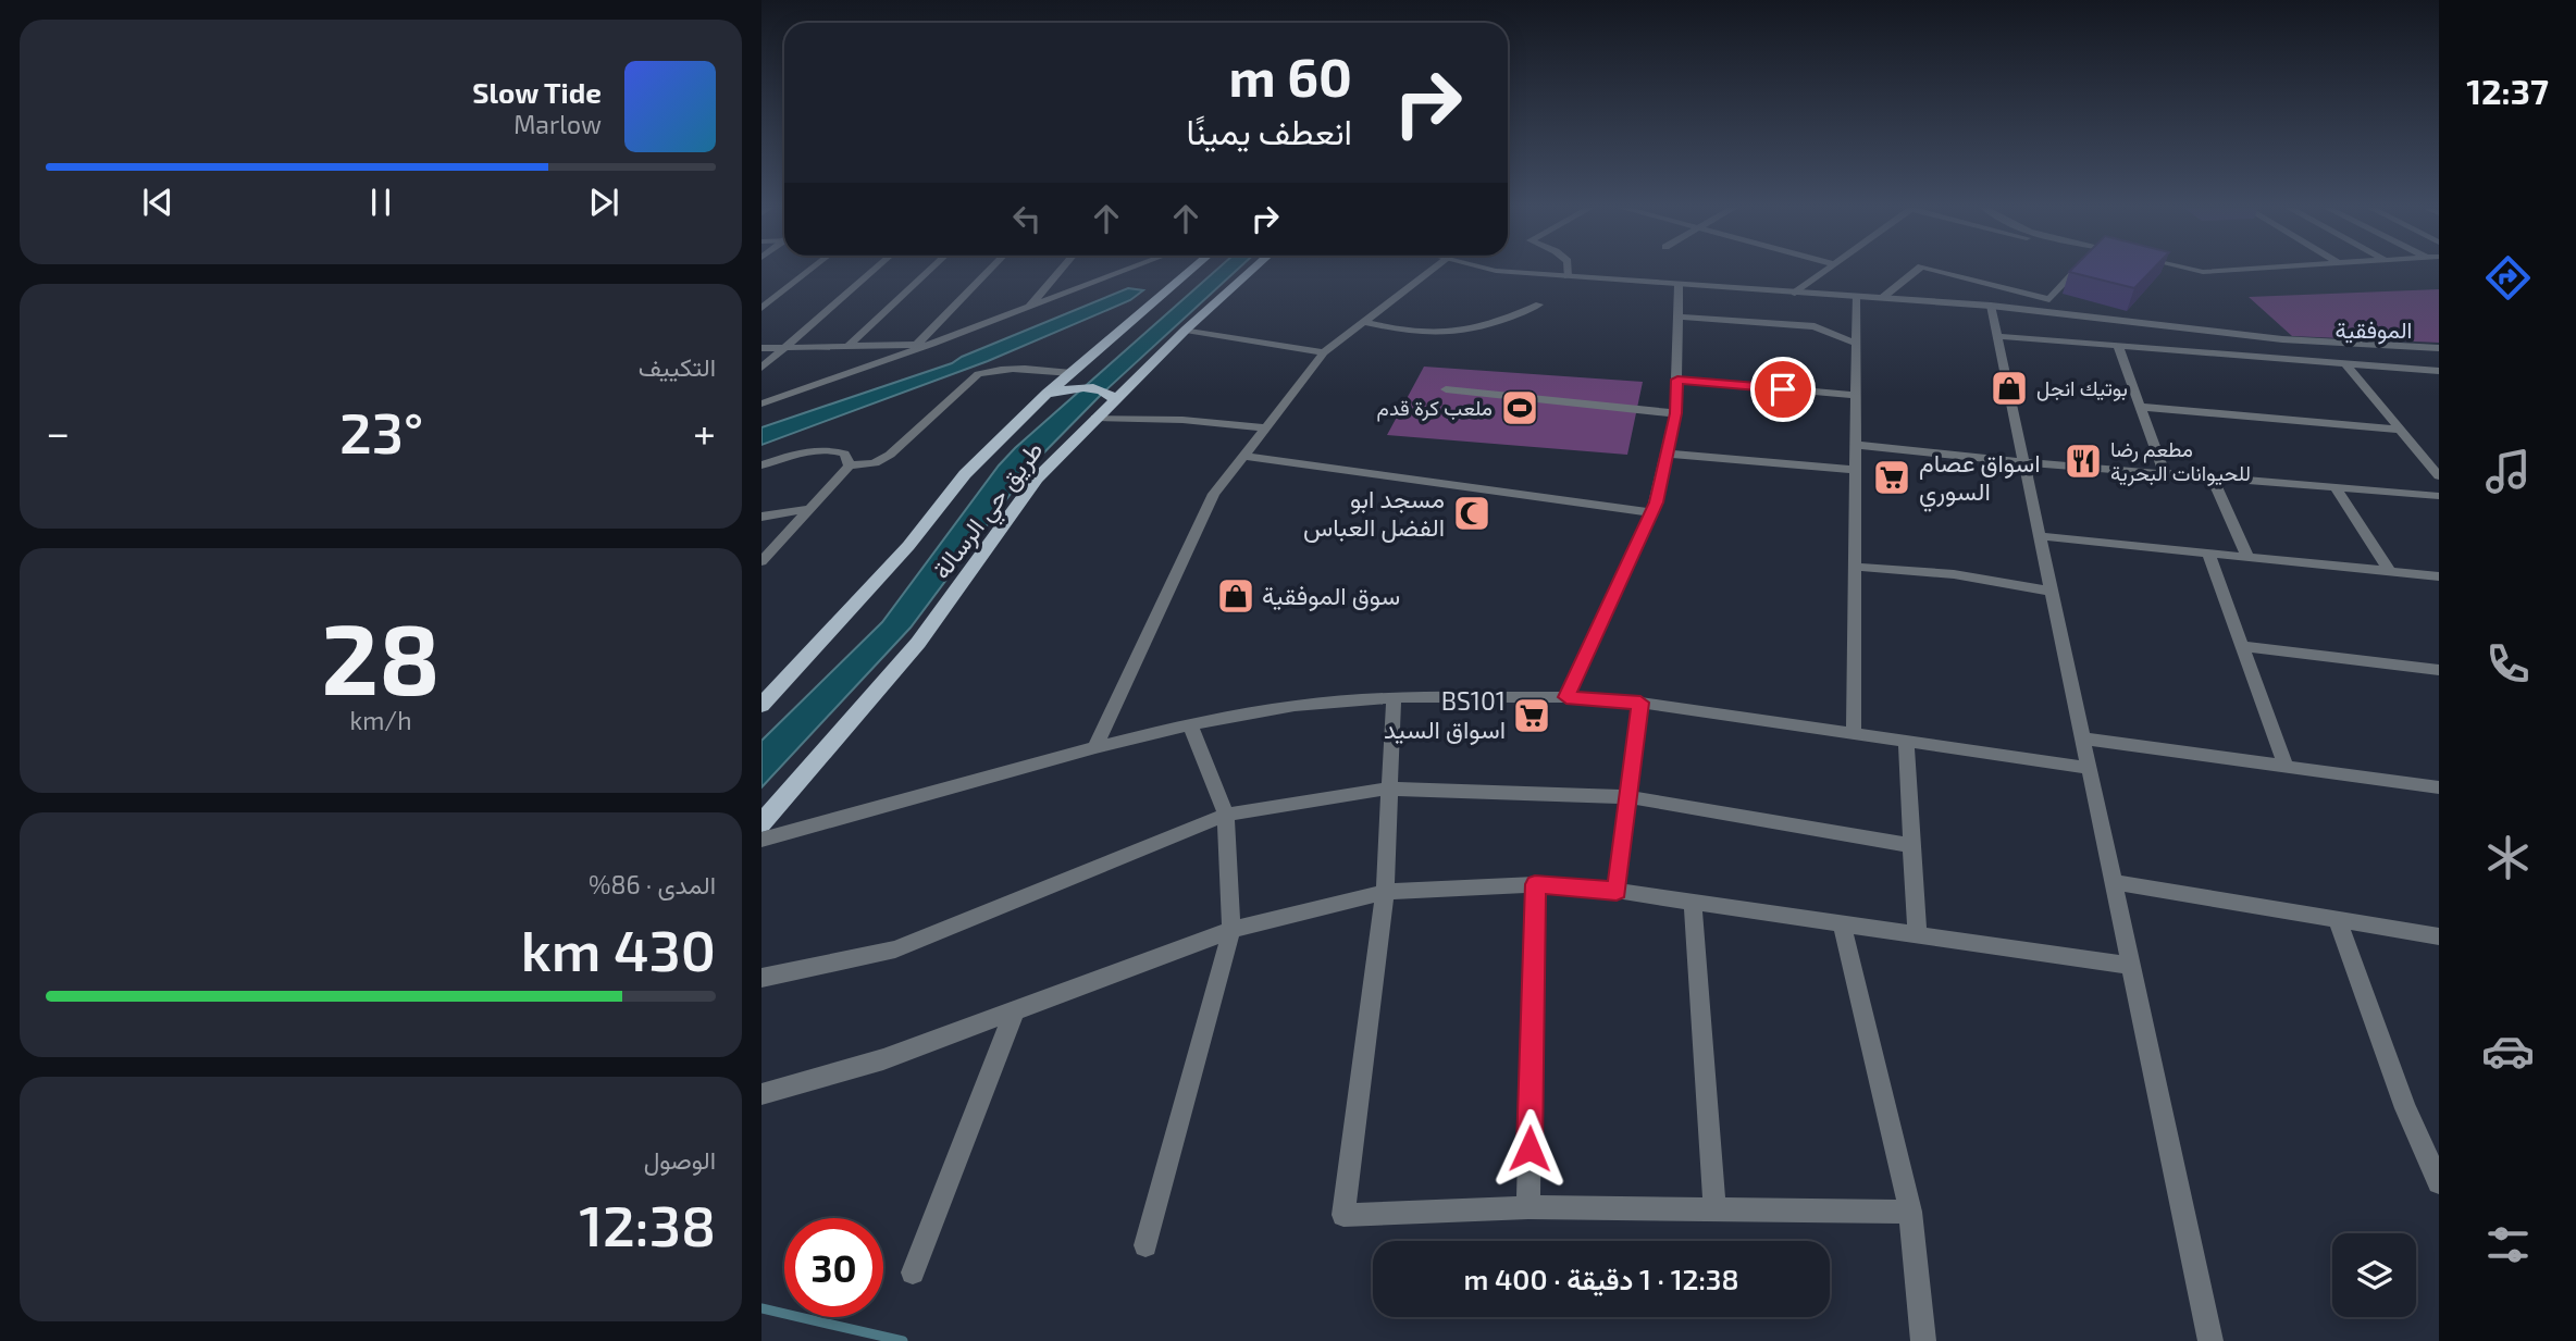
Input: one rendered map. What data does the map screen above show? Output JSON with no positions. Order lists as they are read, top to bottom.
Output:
{
  "streets": {
    "main road": ["طريق حي الرسالة"]
  },
  "districts": ["الموفقية"],
  "places": {
    "shop": ["بوتيك انجل", "سوق الموفقية"],
    "sports": ["ملعب كرة قدم"],
    "restaurant": ["مطعم رضا للحيوانات البحرية"],
    "supermarket": ["اسواق عصام السوري", "BS101 اسواق السيد"],
    "mosque": ["مسجد ابو الفضل العباس"]
  },
  "page": {
    "tabs": "12:37",
    "turn": ["60 m", "انعطف يمينًا"],
    "song": ["Slow Tide", "Marlow"],
    "tile": [
      "التكييف",
      ["28", "km/h"],
      ["المدى · 86%", "430 km"],
      ["الوصول", "12:38"]
    ],
    "heat": ["−", "23°", "+"],
    "limit": "30",
    "trip": "12:38 · 1 دقيقة · 400 m"
  }
}
